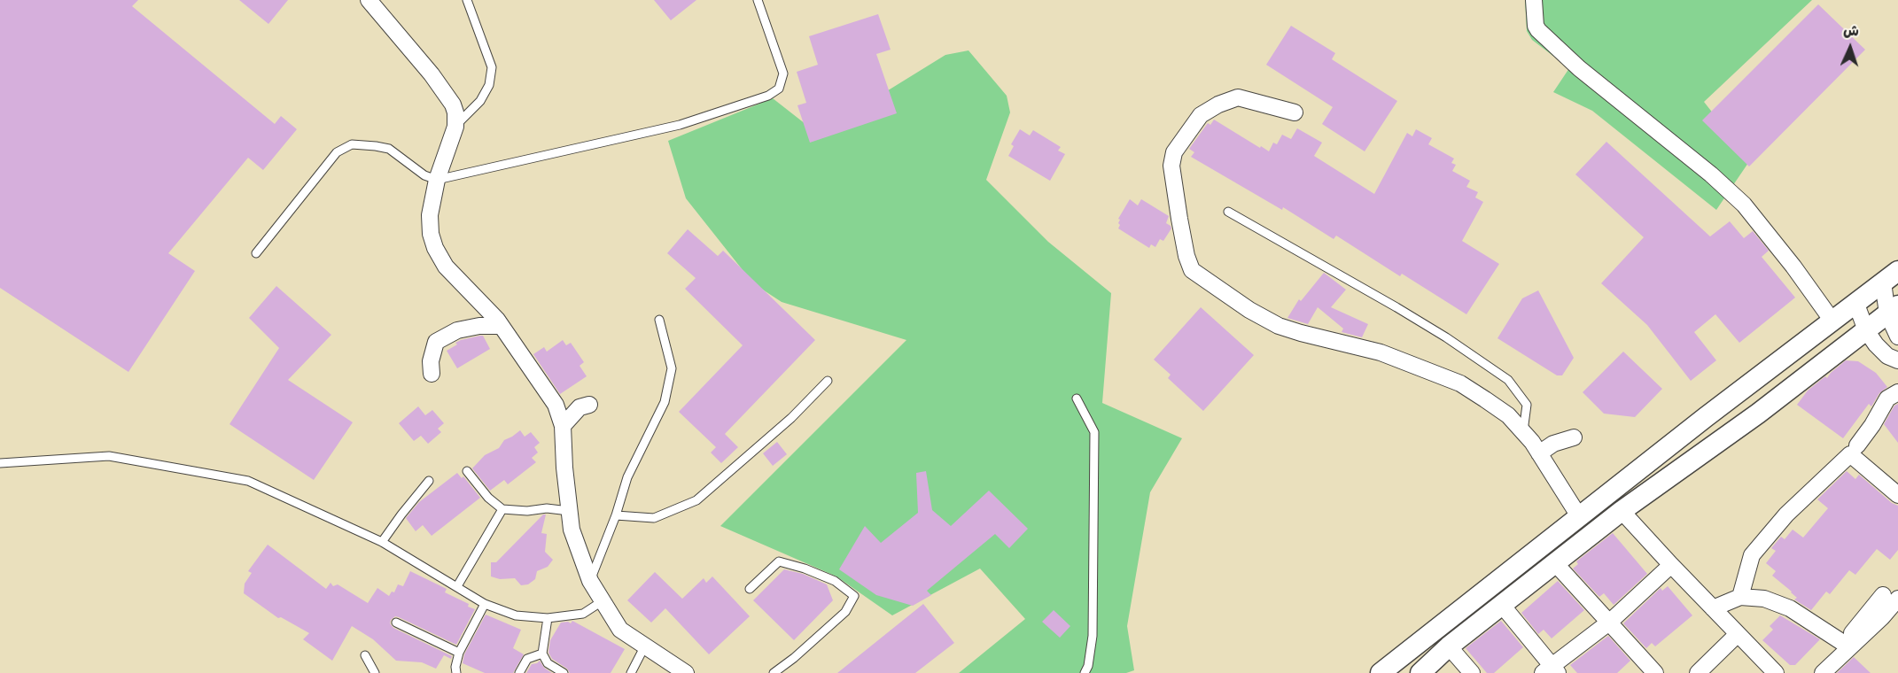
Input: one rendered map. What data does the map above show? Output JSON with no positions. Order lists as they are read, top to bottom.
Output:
{
  "north": "top"
}
